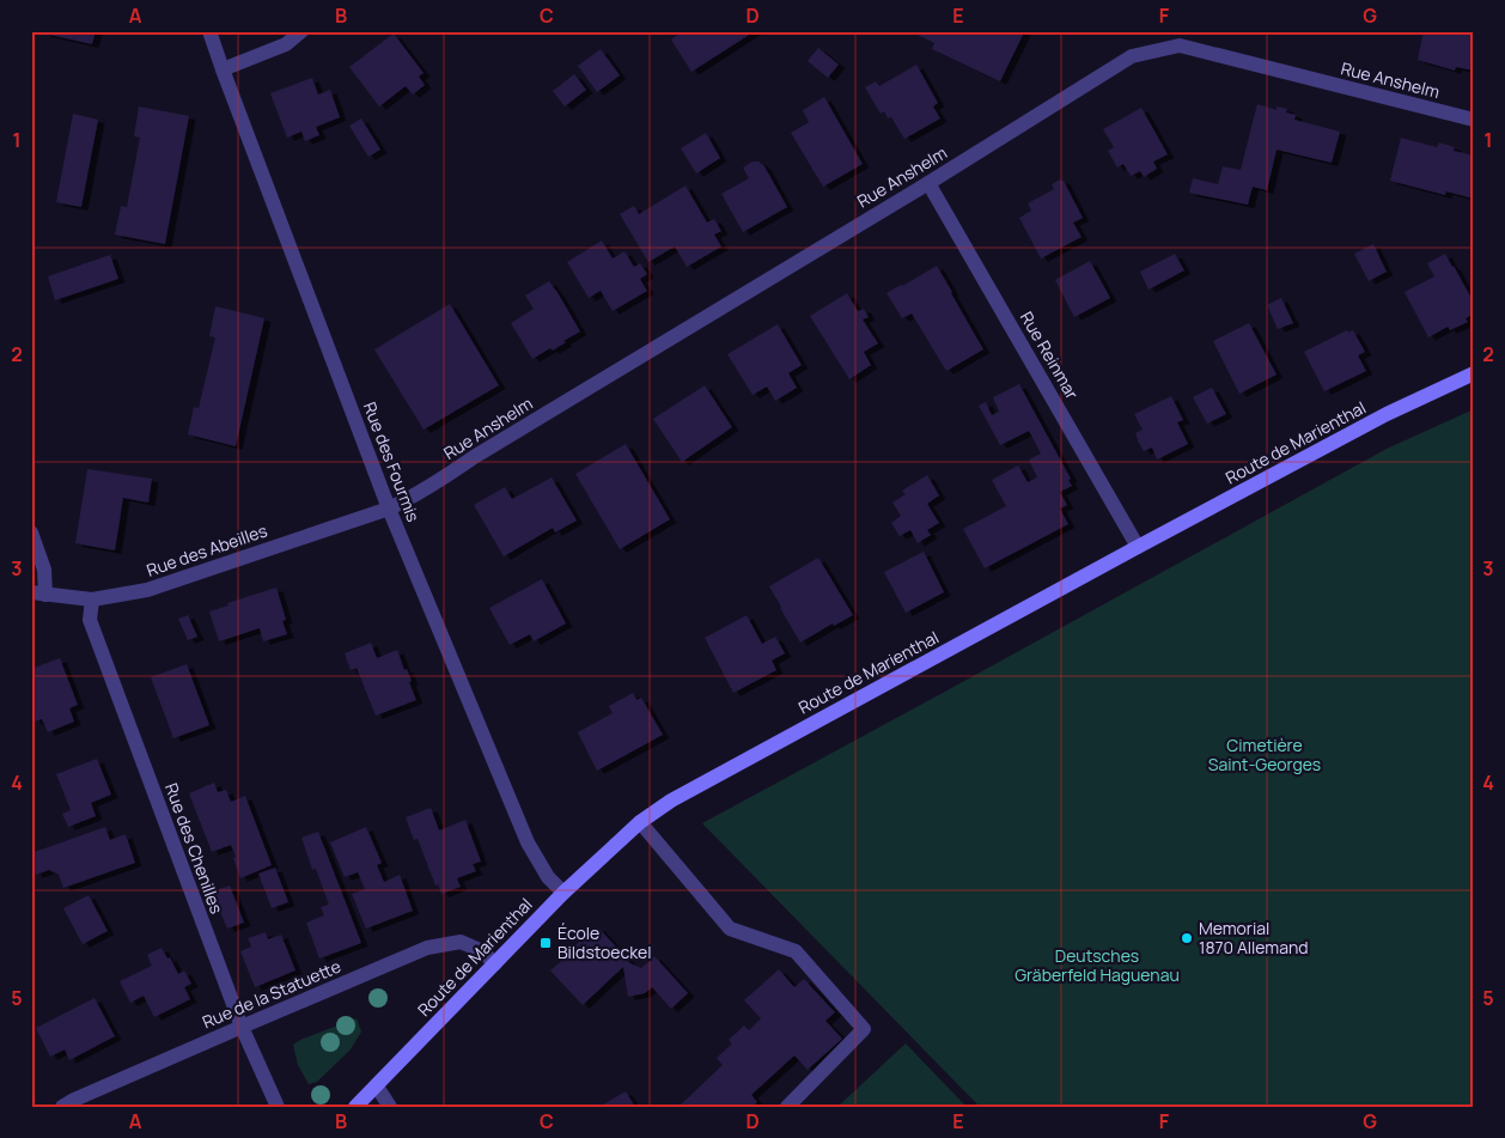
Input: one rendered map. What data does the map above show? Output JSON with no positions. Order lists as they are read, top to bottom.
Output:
{
  "streets": {
    "street": [
      "Rue Anshelm",
      "Rue Reinmar",
      "Route de Marienthal",
      "Rue des Fourmis",
      "Rue des Abeilles",
      "Rue des Chenilles",
      "Rue de la Statuette"
    ]
  },
  "crossings": [
    ["Rue Anshelm", "Rue Reinmar"],
    ["Rue Anshelm", "Rue des Fourmis"],
    ["Rue Anshelm", "Rue des Abeilles"],
    ["Rue Reinmar", "Route de Marienthal"],
    ["Route de Marienthal", "Rue des Fourmis"],
    ["Route de Marienthal", "Rue de la Statuette"],
    ["Rue des Fourmis", "Rue des Abeilles"],
    ["Rue des Abeilles", "Rue des Chenilles"],
    ["Rue des Chenilles", "Rue de la Statuette"]
  ],
  "parks": ["Cimetière Saint-Georges", "Deutsches Gräberfeld Haguenau"],
  "places": {
    "other": ["Memorial 1870 Allemand"],
    "transit": ["École Bildstoeckel"]
  },
  "grid": {
    "columns": [
      "A",
      "B",
      "C",
      "D",
      "E",
      "F",
      "G"
    ],
    "rows": [
      "1",
      "2",
      "3",
      "4",
      "5"
    ]
  }
}
